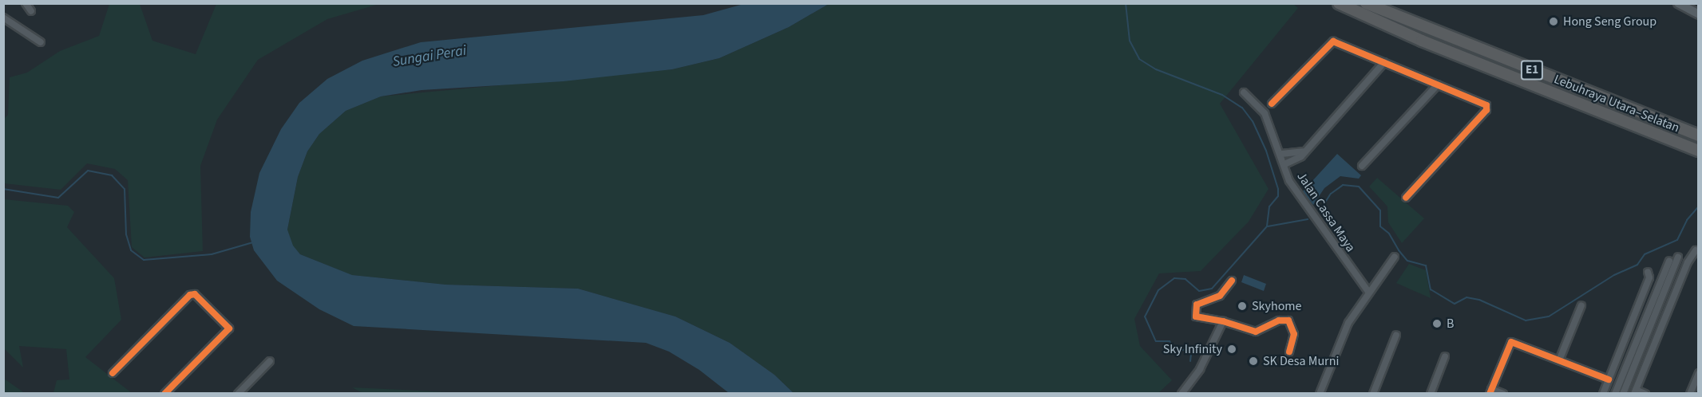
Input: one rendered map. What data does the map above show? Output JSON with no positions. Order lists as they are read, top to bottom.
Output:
{
  "streets": {
    "highway": ["E1", "Lebuhraya Utara–Selatan"],
    "street": ["Jalan Cassa Maya"]
  },
  "water": ["Sungai Perai"],
  "places": [
    "Hong Seng Group",
    "Skyhome",
    "B",
    "Sky Infinity",
    "SK Desa Murni"
  ]
}
